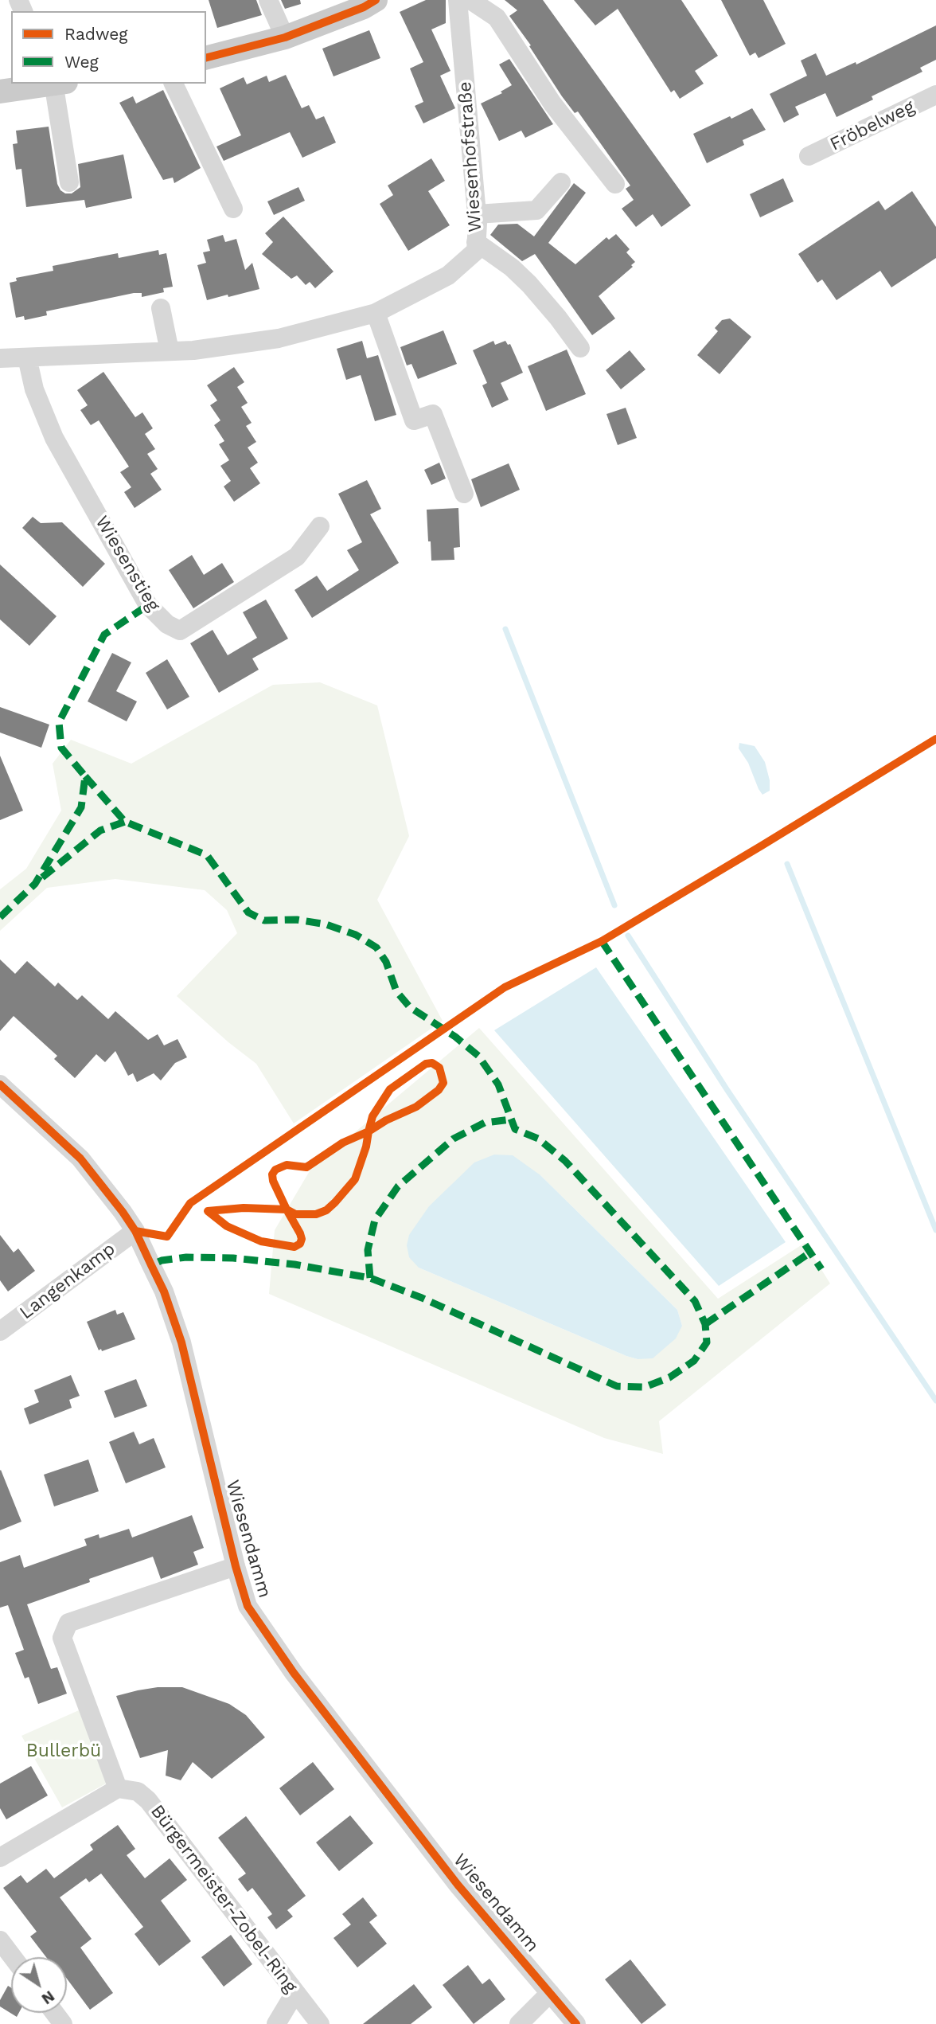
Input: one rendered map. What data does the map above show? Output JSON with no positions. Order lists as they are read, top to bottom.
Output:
{
  "streets": {
    "street": [
      "Fröbelweg",
      "Wiesenhofstraße",
      "Wiesenstieg",
      "Langenkamp",
      "Wiesendamm",
      "Bürgermeister-Zobel-Ring"
    ]
  },
  "crossings": [
    ["Wiesenhofstraße", "Wiesenstieg"],
    ["Langenkamp", "Wiesendamm"]
  ],
  "parks": ["Bullerbü"],
  "legend": ["Radweg", "Weg"],
  "north": "bottom right"
}
